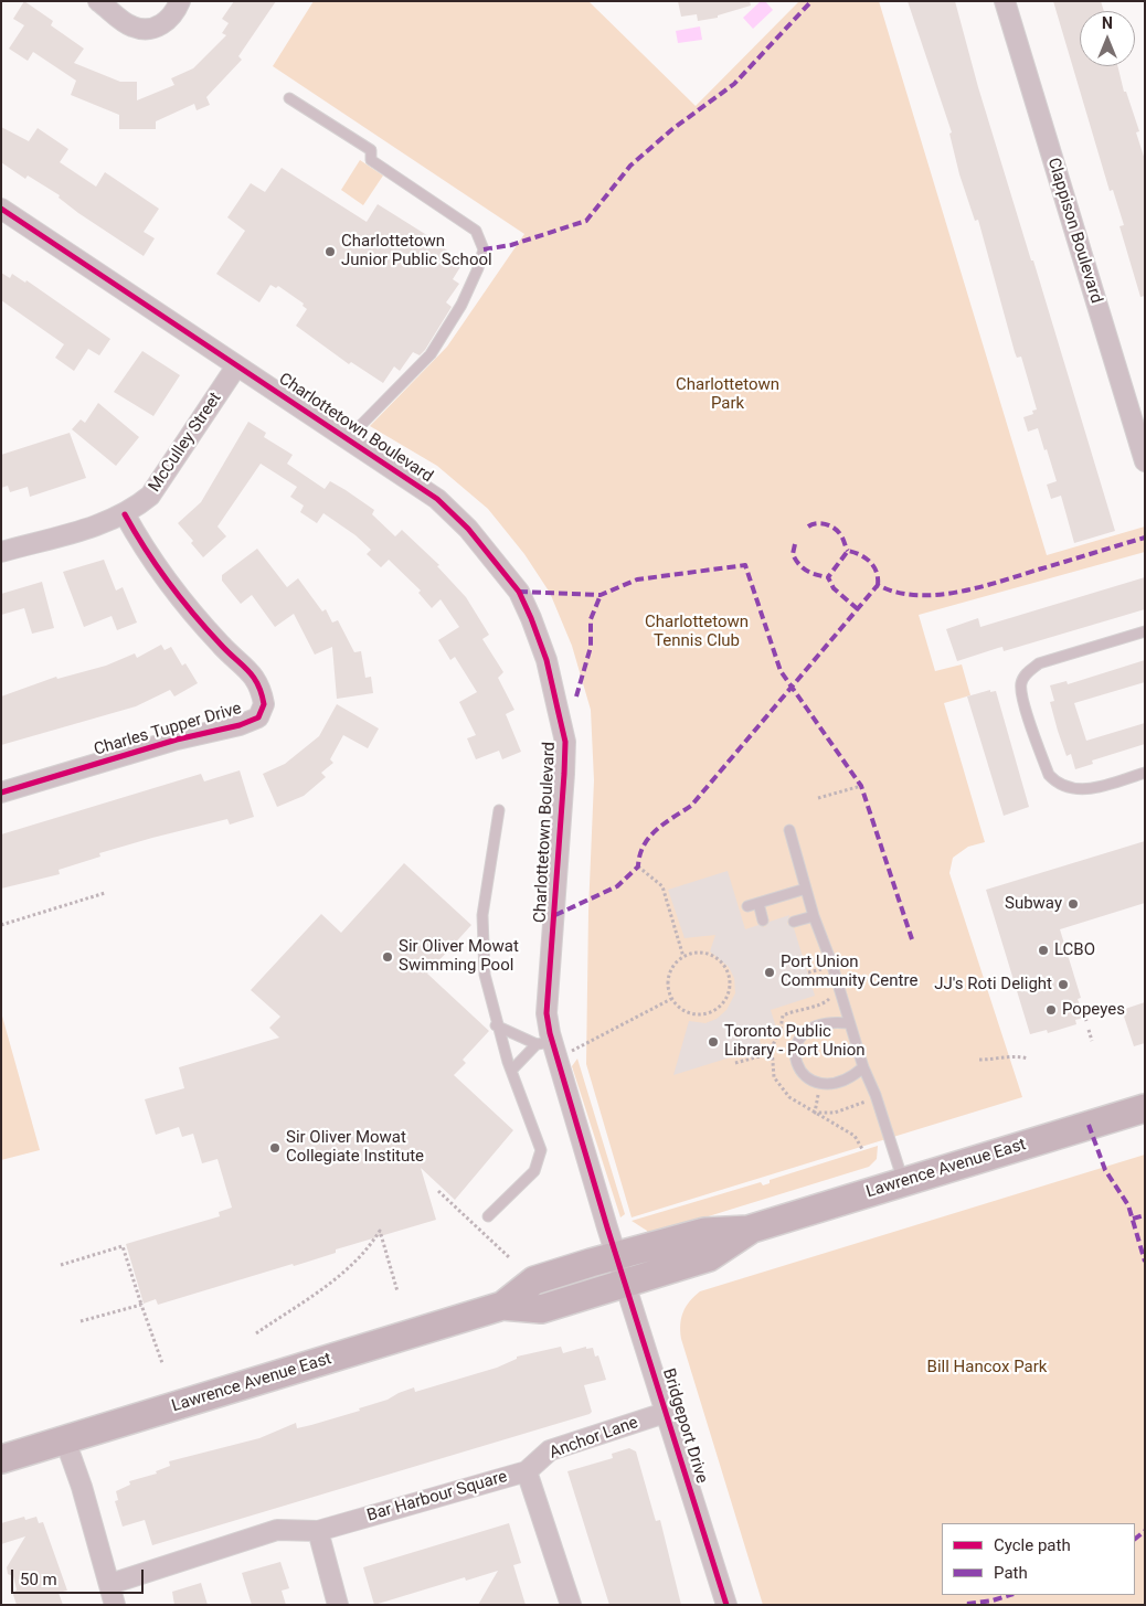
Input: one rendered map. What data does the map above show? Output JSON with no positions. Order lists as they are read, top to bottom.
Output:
{
  "streets": {
    "main road": ["Lawrence Avenue East"],
    "street": [
      "Clappison Boulevard",
      "Charlottetown Boulevard",
      "McCulley Street",
      "Charles Tupper Drive",
      "Bridgeport Drive",
      "Anchor Lane",
      "Bar Harbour Square"
    ]
  },
  "crossings": [
    ["Charlottetown Boulevard", "McCulley Street"],
    ["Charlottetown Boulevard", "Lawrence Avenue East"],
    ["Charlottetown Boulevard", "Bridgeport Drive"],
    ["McCulley Street", "Charles Tupper Drive"],
    ["Lawrence Avenue East", "Bridgeport Drive"],
    ["Bridgeport Drive", "Anchor Lane"],
    ["Anchor Lane", "Bar Harbour Square"]
  ],
  "parks": ["Charlottetown Park", "Charlottetown Tennis Club", "Bill Hancox Park"],
  "places": [
    "Charlottetown Junior Public School",
    "Subway",
    "LCBO",
    "Sir Oliver Mowat Swimming Pool",
    "Port Union Community Centre",
    "JJ's Roti Delight",
    "Popeyes",
    "Toronto Public Library - Port Union",
    "Sir Oliver Mowat Collegiate Institute"
  ],
  "legend": ["Cycle path", "Path"],
  "scale_bar": "50 m",
  "north": "top"
}
